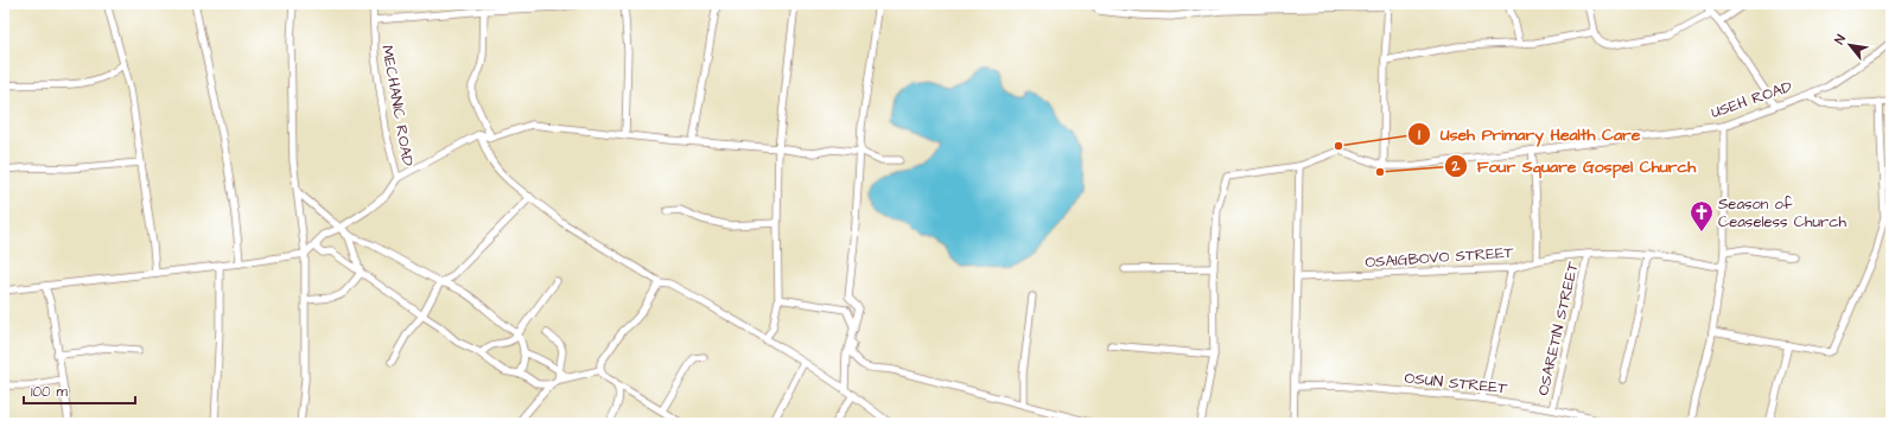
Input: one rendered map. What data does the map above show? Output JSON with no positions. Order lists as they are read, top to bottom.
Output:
{
  "streets": {
    "street": [
      "USEH ROAD",
      "MECHANIC ROAD",
      "OSAIGBOVO STREET",
      "OSARETIN STREET",
      "OSUN STREET"
    ]
  },
  "crossings": [
    ["OSAIGBOVO STREET", "OSARETIN STREET"],
    ["OSARETIN STREET", "OSUN STREET"]
  ],
  "places": {
    "other": ["Useh Primary Health Care", "Four Square Gospel Church"],
    "church": ["Season of Ceaseless Church"]
  },
  "scale_bar": "100 m",
  "north": "top left"
}
